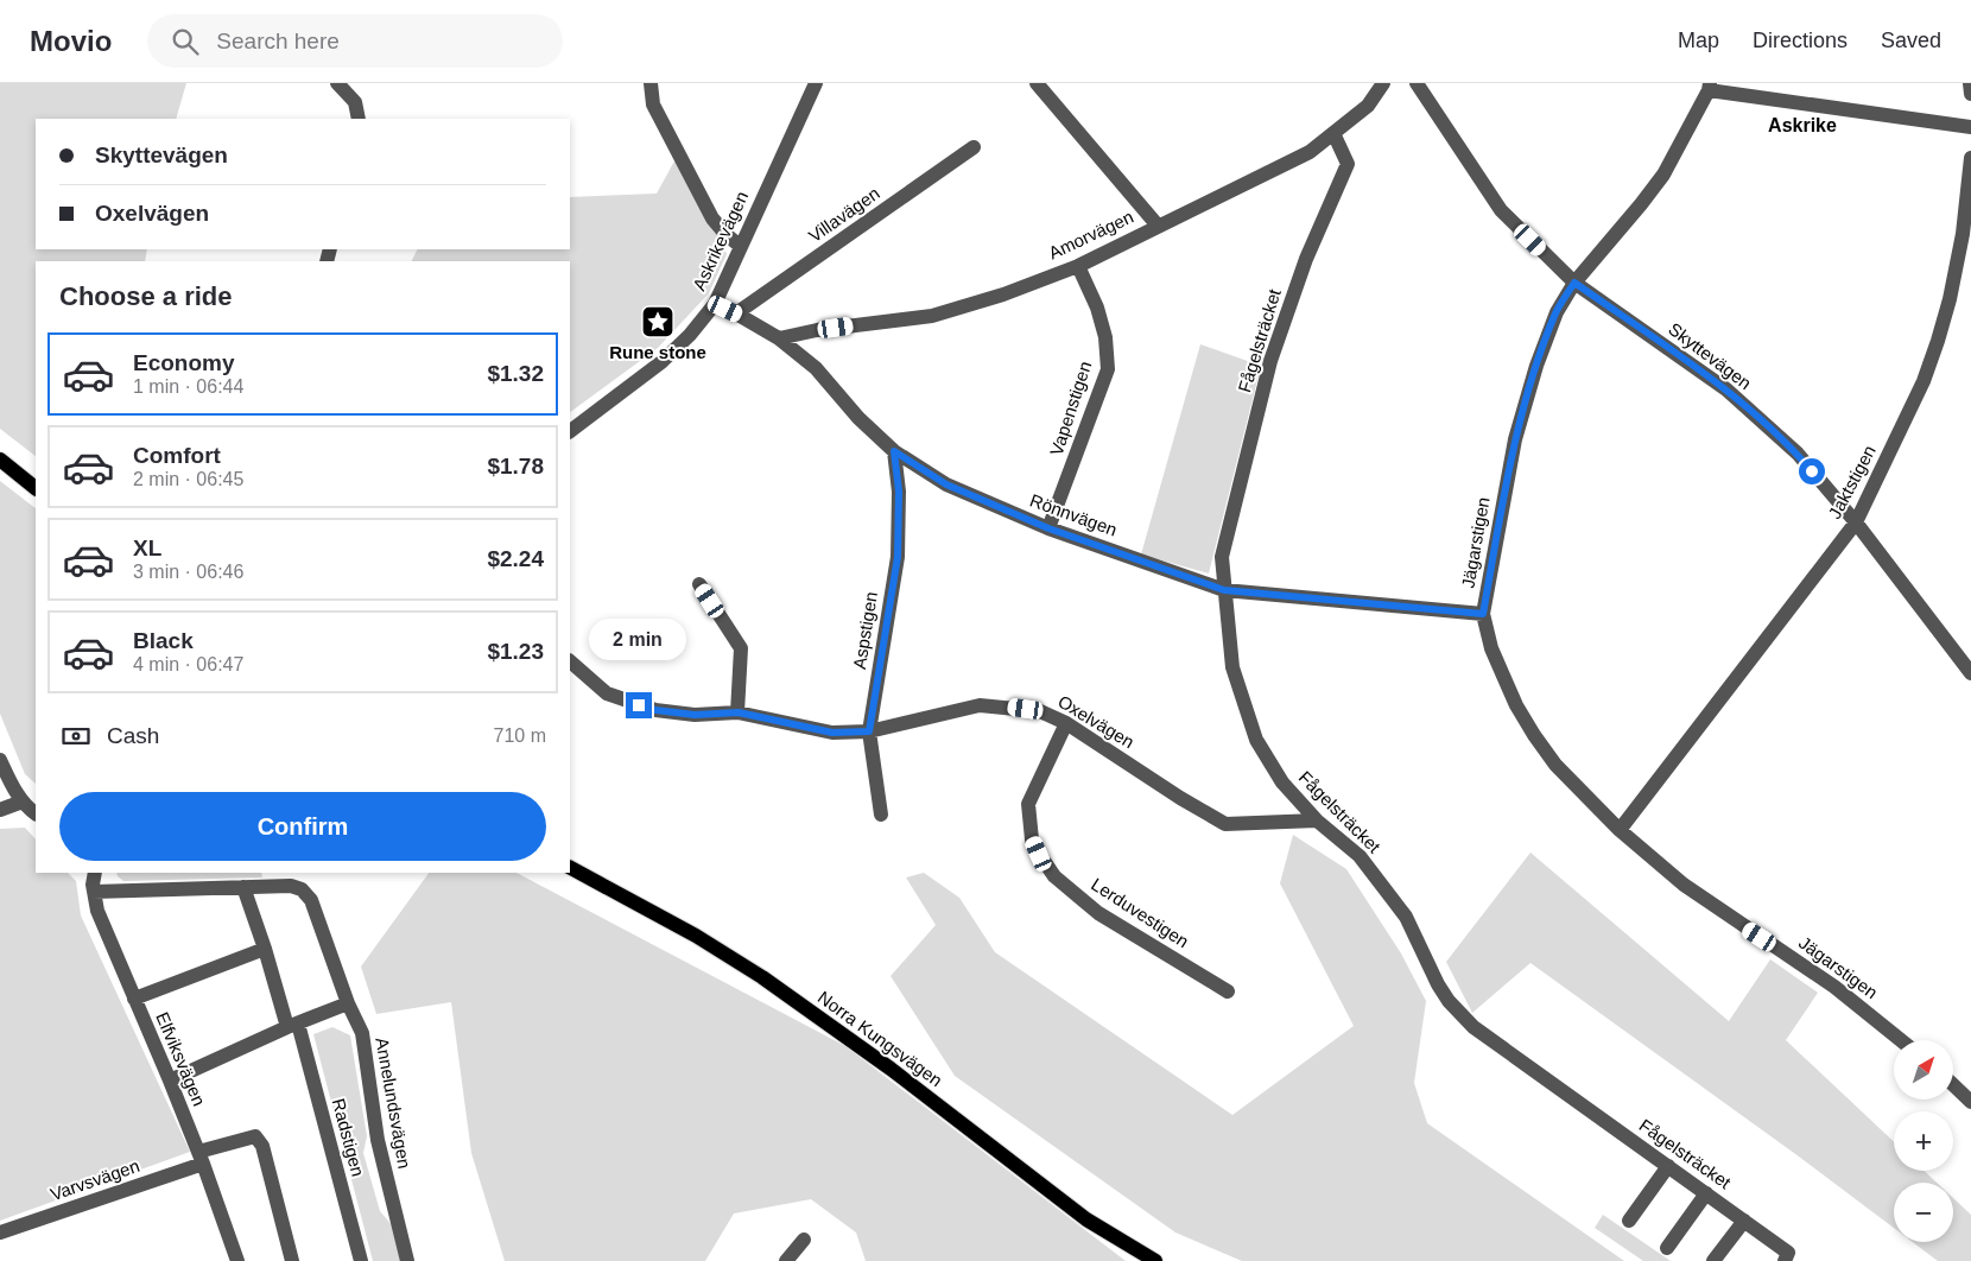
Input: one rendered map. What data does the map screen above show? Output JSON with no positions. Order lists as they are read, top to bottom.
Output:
{
  "streets": {
    "main road": ["Norra Kungsvägen"],
    "street": [
      "Villavägen",
      "Amorvägen",
      "Askrikevägen",
      "Fågelsträcket",
      "Skyttevägen",
      "Vapenstigen",
      "Jaktstigen",
      "Rönnvägen",
      "Jägarstigen",
      "Aspstigen",
      "Oxelvägen",
      "Lerduvestigen",
      "Elfviksvägen",
      "Annelundsvägen",
      "Radstigen",
      "Varvsvägen"
    ]
  },
  "crossings": [
    ["Villavägen", "Rönnvägen"],
    ["Amorvägen", "Fågelsträcket"],
    ["Amorvägen", "Vapenstigen"],
    ["Amorvägen", "Rönnvägen"],
    ["Askrikevägen", "Rönnvägen"],
    ["Fågelsträcket", "Rönnvägen"],
    ["Fågelsträcket", "Oxelvägen"],
    ["Skyttevägen", "Jaktstigen"],
    ["Skyttevägen", "Jägarstigen"],
    ["Vapenstigen", "Rönnvägen"],
    ["Jaktstigen", "Jägarstigen"],
    ["Rönnvägen", "Jägarstigen"],
    ["Rönnvägen", "Aspstigen"],
    ["Aspstigen", "Oxelvägen"],
    ["Oxelvägen", "Lerduvestigen"],
    ["Elfviksvägen", "Varvsvägen"],
    ["Annelundsvägen", "Radstigen"]
  ],
  "districts": ["Askrike"],
  "places": {
    "place": ["Rune stone"]
  },
  "north": "top right",
  "page": {
    "header": "Movio",
    "search": "Search here",
    "nav": ["Map", "Directions", "Saved"],
    "banner": ["Skyttevägen", "Oxelvägen"],
    "heading": "Choose a ride",
    "list": [
      {
        "name": "Economy",
        "note": "1 min · 06:44",
        "value": "$1.32"
      },
      {
        "name": "Comfort",
        "note": "2 min · 06:45",
        "value": "$1.78"
      },
      {
        "name": "XL",
        "note": "3 min · 06:46",
        "value": "$2.24"
      },
      {
        "name": "Black",
        "note": "4 min · 06:47",
        "value": "$1.23"
      }
    ],
    "bubble": "2 min",
    "pay": ["Cash", "710 m"],
    "buttons": "Confirm",
    "map_buttons": ["+", "−"]
  }
}
